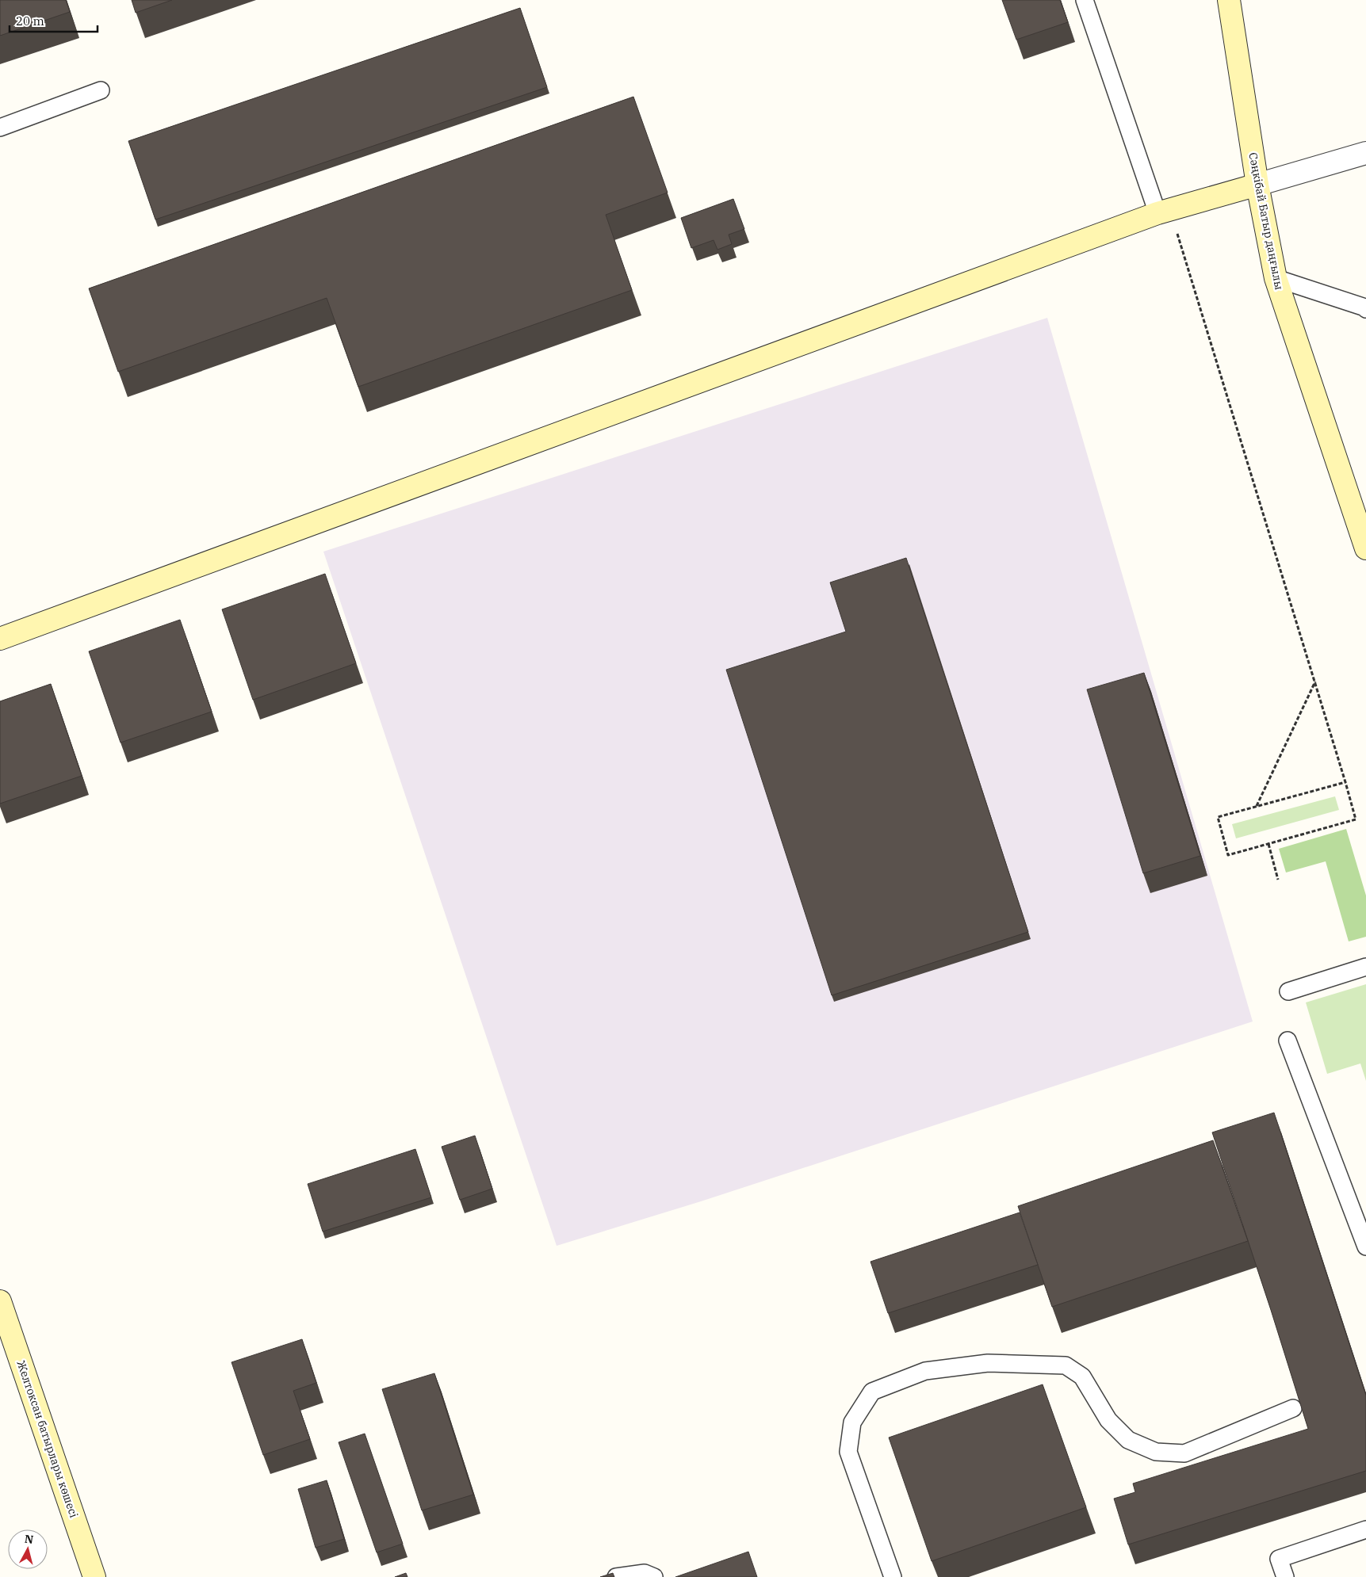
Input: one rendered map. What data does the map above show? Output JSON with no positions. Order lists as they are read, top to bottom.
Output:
{
  "streets": {
    "street": ["Сәңкібай Батыр даңғылы", "Желтоксан батырлары көшесі"]
  },
  "scale_bar": "20 m",
  "north": "top"
}
